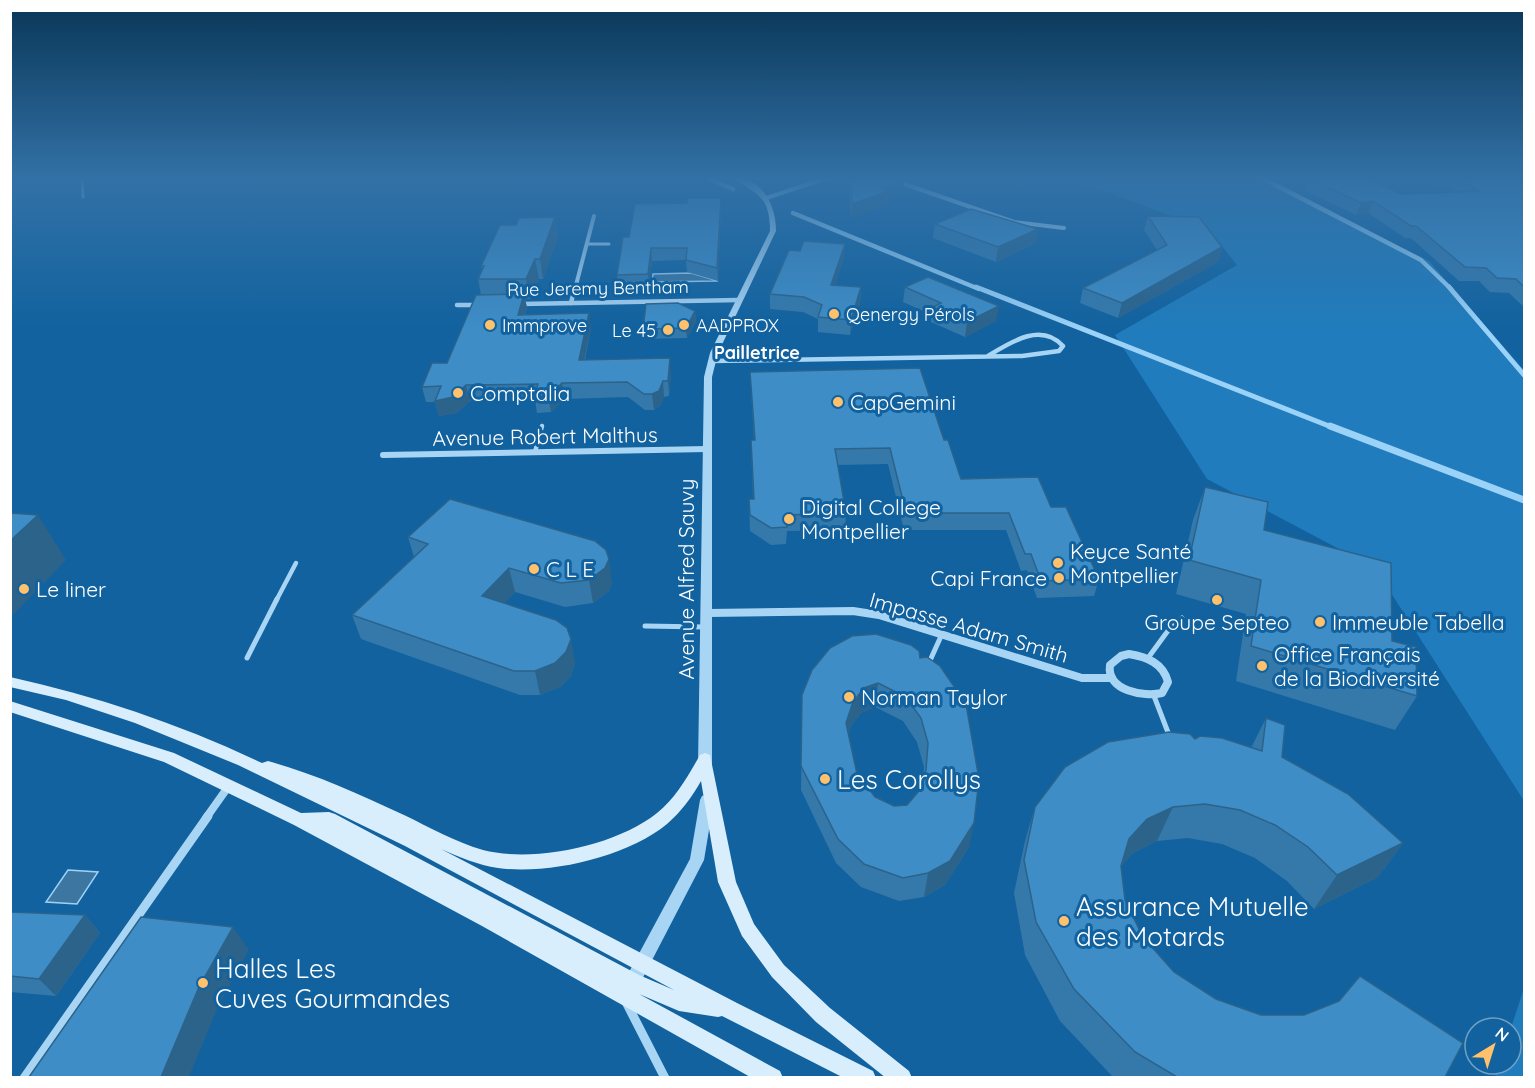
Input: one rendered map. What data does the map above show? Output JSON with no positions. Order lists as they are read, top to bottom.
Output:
{
  "streets": {
    "street": [
      "Rue Jeremy Bentham",
      "Avenue Robert Malthus",
      "Avenue Alfred Sauvy",
      "Impasse Adam Smith"
    ]
  },
  "crossings": [
    ["Rue Jeremy Bentham", "Avenue Alfred Sauvy"],
    ["Avenue Robert Malthus", "Avenue Alfred Sauvy"],
    ["Avenue Alfred Sauvy", "Impasse Adam Smith"]
  ],
  "districts": ["Pailletrice"],
  "places": [
    "Qenergy Pérols",
    "Immprove",
    "AADPROX",
    "Le 45",
    "Comptalia",
    "CapGemini",
    "Digital College Montpellier",
    "Keyce Santé Montpellier",
    "C L E",
    "Capi France",
    "Le liner",
    "Groupe Septeo",
    "Immeuble Tabella",
    "Office Français de la Biodiversité",
    "Norman Taylor",
    "Les Corollys",
    "Assurance Mutuelle des Motards",
    "Halles Les Cuves Gourmandes"
  ],
  "north": "top right"
}
